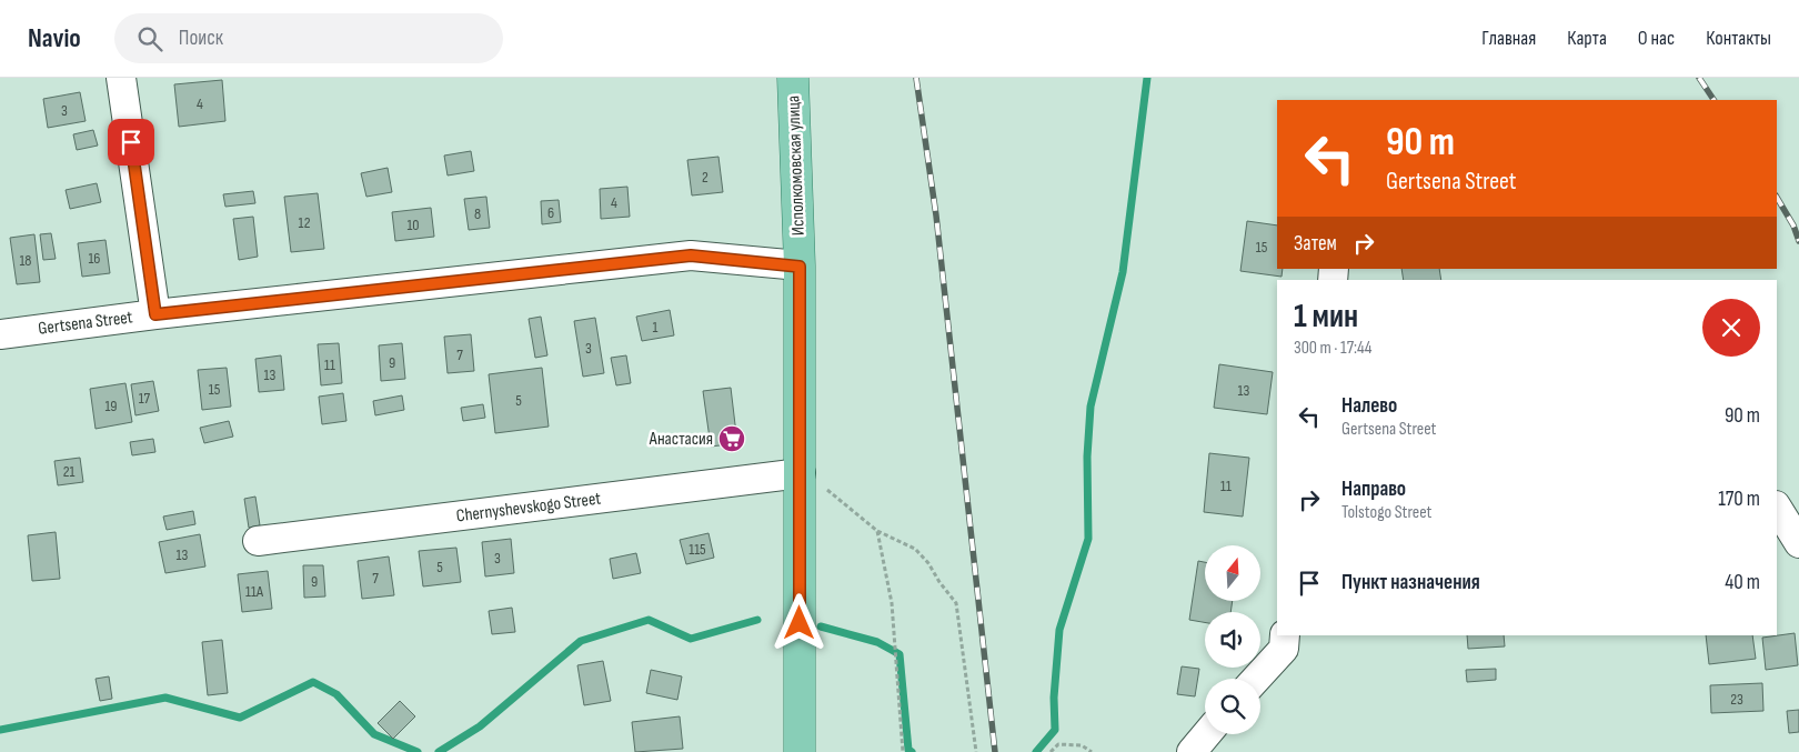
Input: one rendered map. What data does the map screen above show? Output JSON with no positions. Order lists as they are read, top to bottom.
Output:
{
  "streets": {
    "main road": ["Исполкомовская улица"],
    "street": ["Gertsena Street", "Chernyshevskogo Street"]
  },
  "crossings": [
    ["Исполкомовская улица", "Gertsena Street"],
    ["Исполкомовская улица", "Chernyshevskogo Street"]
  ],
  "places": {
    "supermarket": ["Анастасия"]
  },
  "house_numbers": [
    "4",
    "3",
    "2",
    "4",
    "6",
    "8",
    "12",
    "10",
    "15",
    "16",
    "18",
    "1",
    "3",
    "7",
    "9",
    "11",
    "13",
    "15",
    "13",
    "17",
    "5",
    "19",
    "21",
    "11",
    "115",
    "13",
    "3",
    "5",
    "7",
    "9",
    "11А",
    "23"
  ],
  "north": "top",
  "page": {
    "header": "Navio",
    "search": "Поиск",
    "nav": [
      "Главная",
      "Карта",
      "О нас",
      "Контакты"
    ],
    "turn": ["90 m", "Gertsena Street"],
    "then": "Затем",
    "heading": ["1 мин", "300 m · 17:44"],
    "list": [
      {
        "name": "Налево",
        "note": "Gertsena Street",
        "value": "90 m"
      },
      {
        "name": "Направо",
        "note": "Tolstogo Street",
        "value": "170 m"
      },
      {
        "name": "Пункт назначения",
        "value": "40 m"
      }
    ]
  }
}
